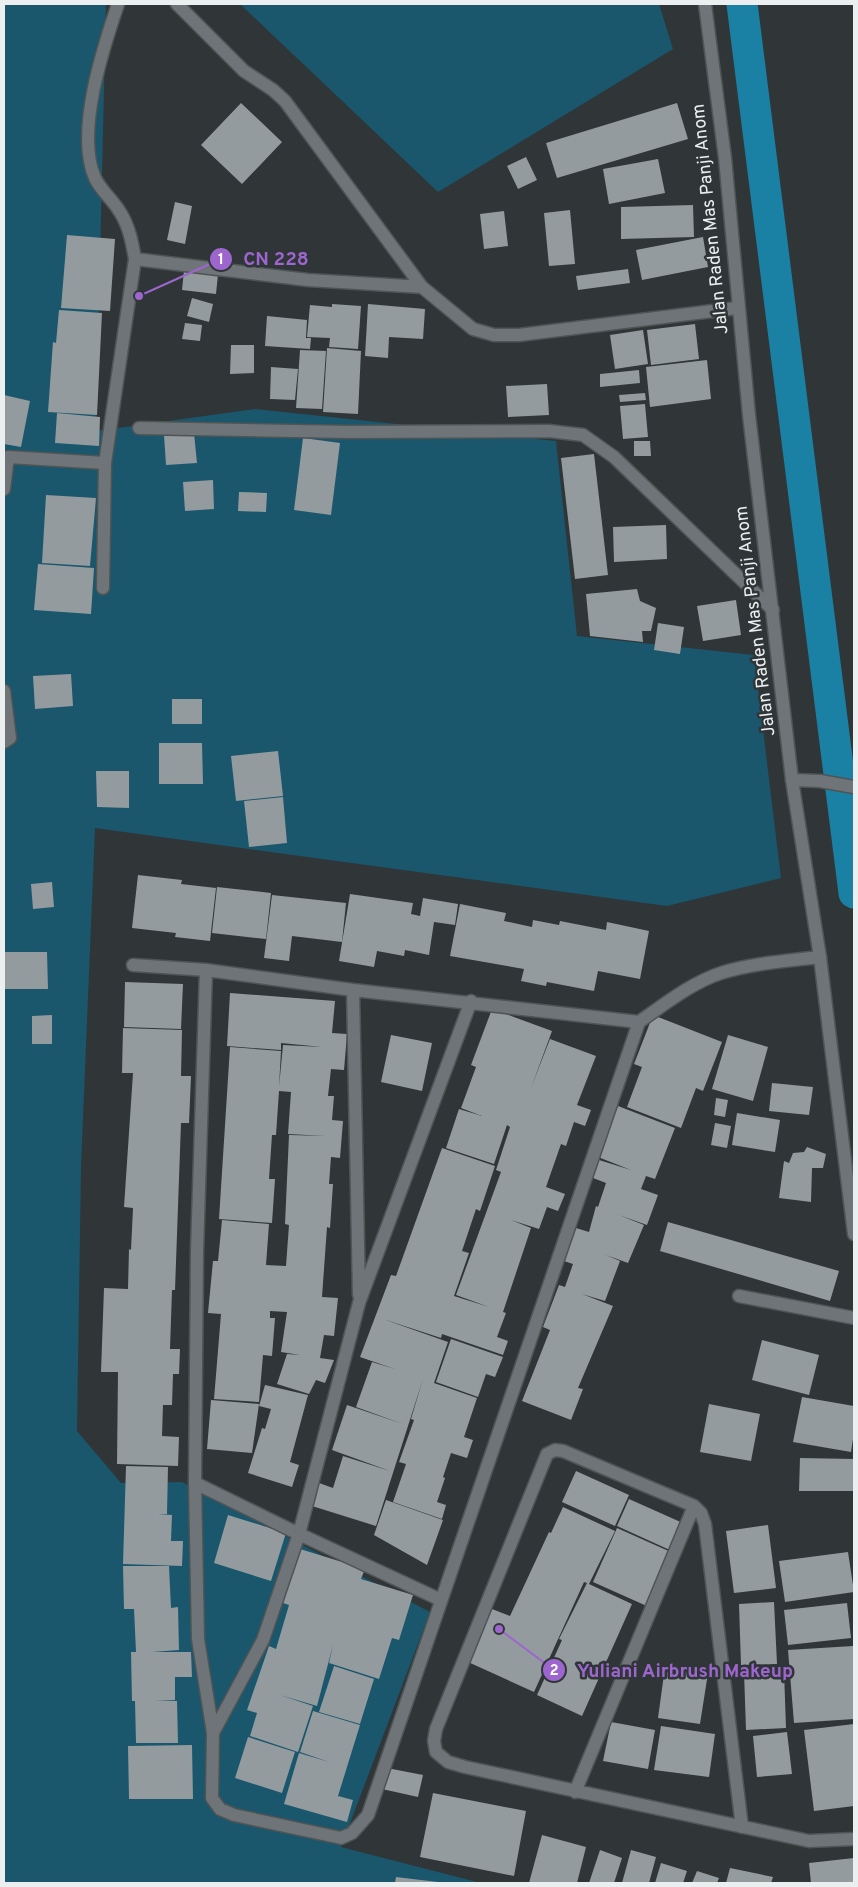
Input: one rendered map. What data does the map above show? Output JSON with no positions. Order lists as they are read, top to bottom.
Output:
{
  "streets": {
    "street": ["Jalan Raden Mas Panji Anom"]
  },
  "places": ["CN 228", "Yuliani Airbrush Makeup"]
}
